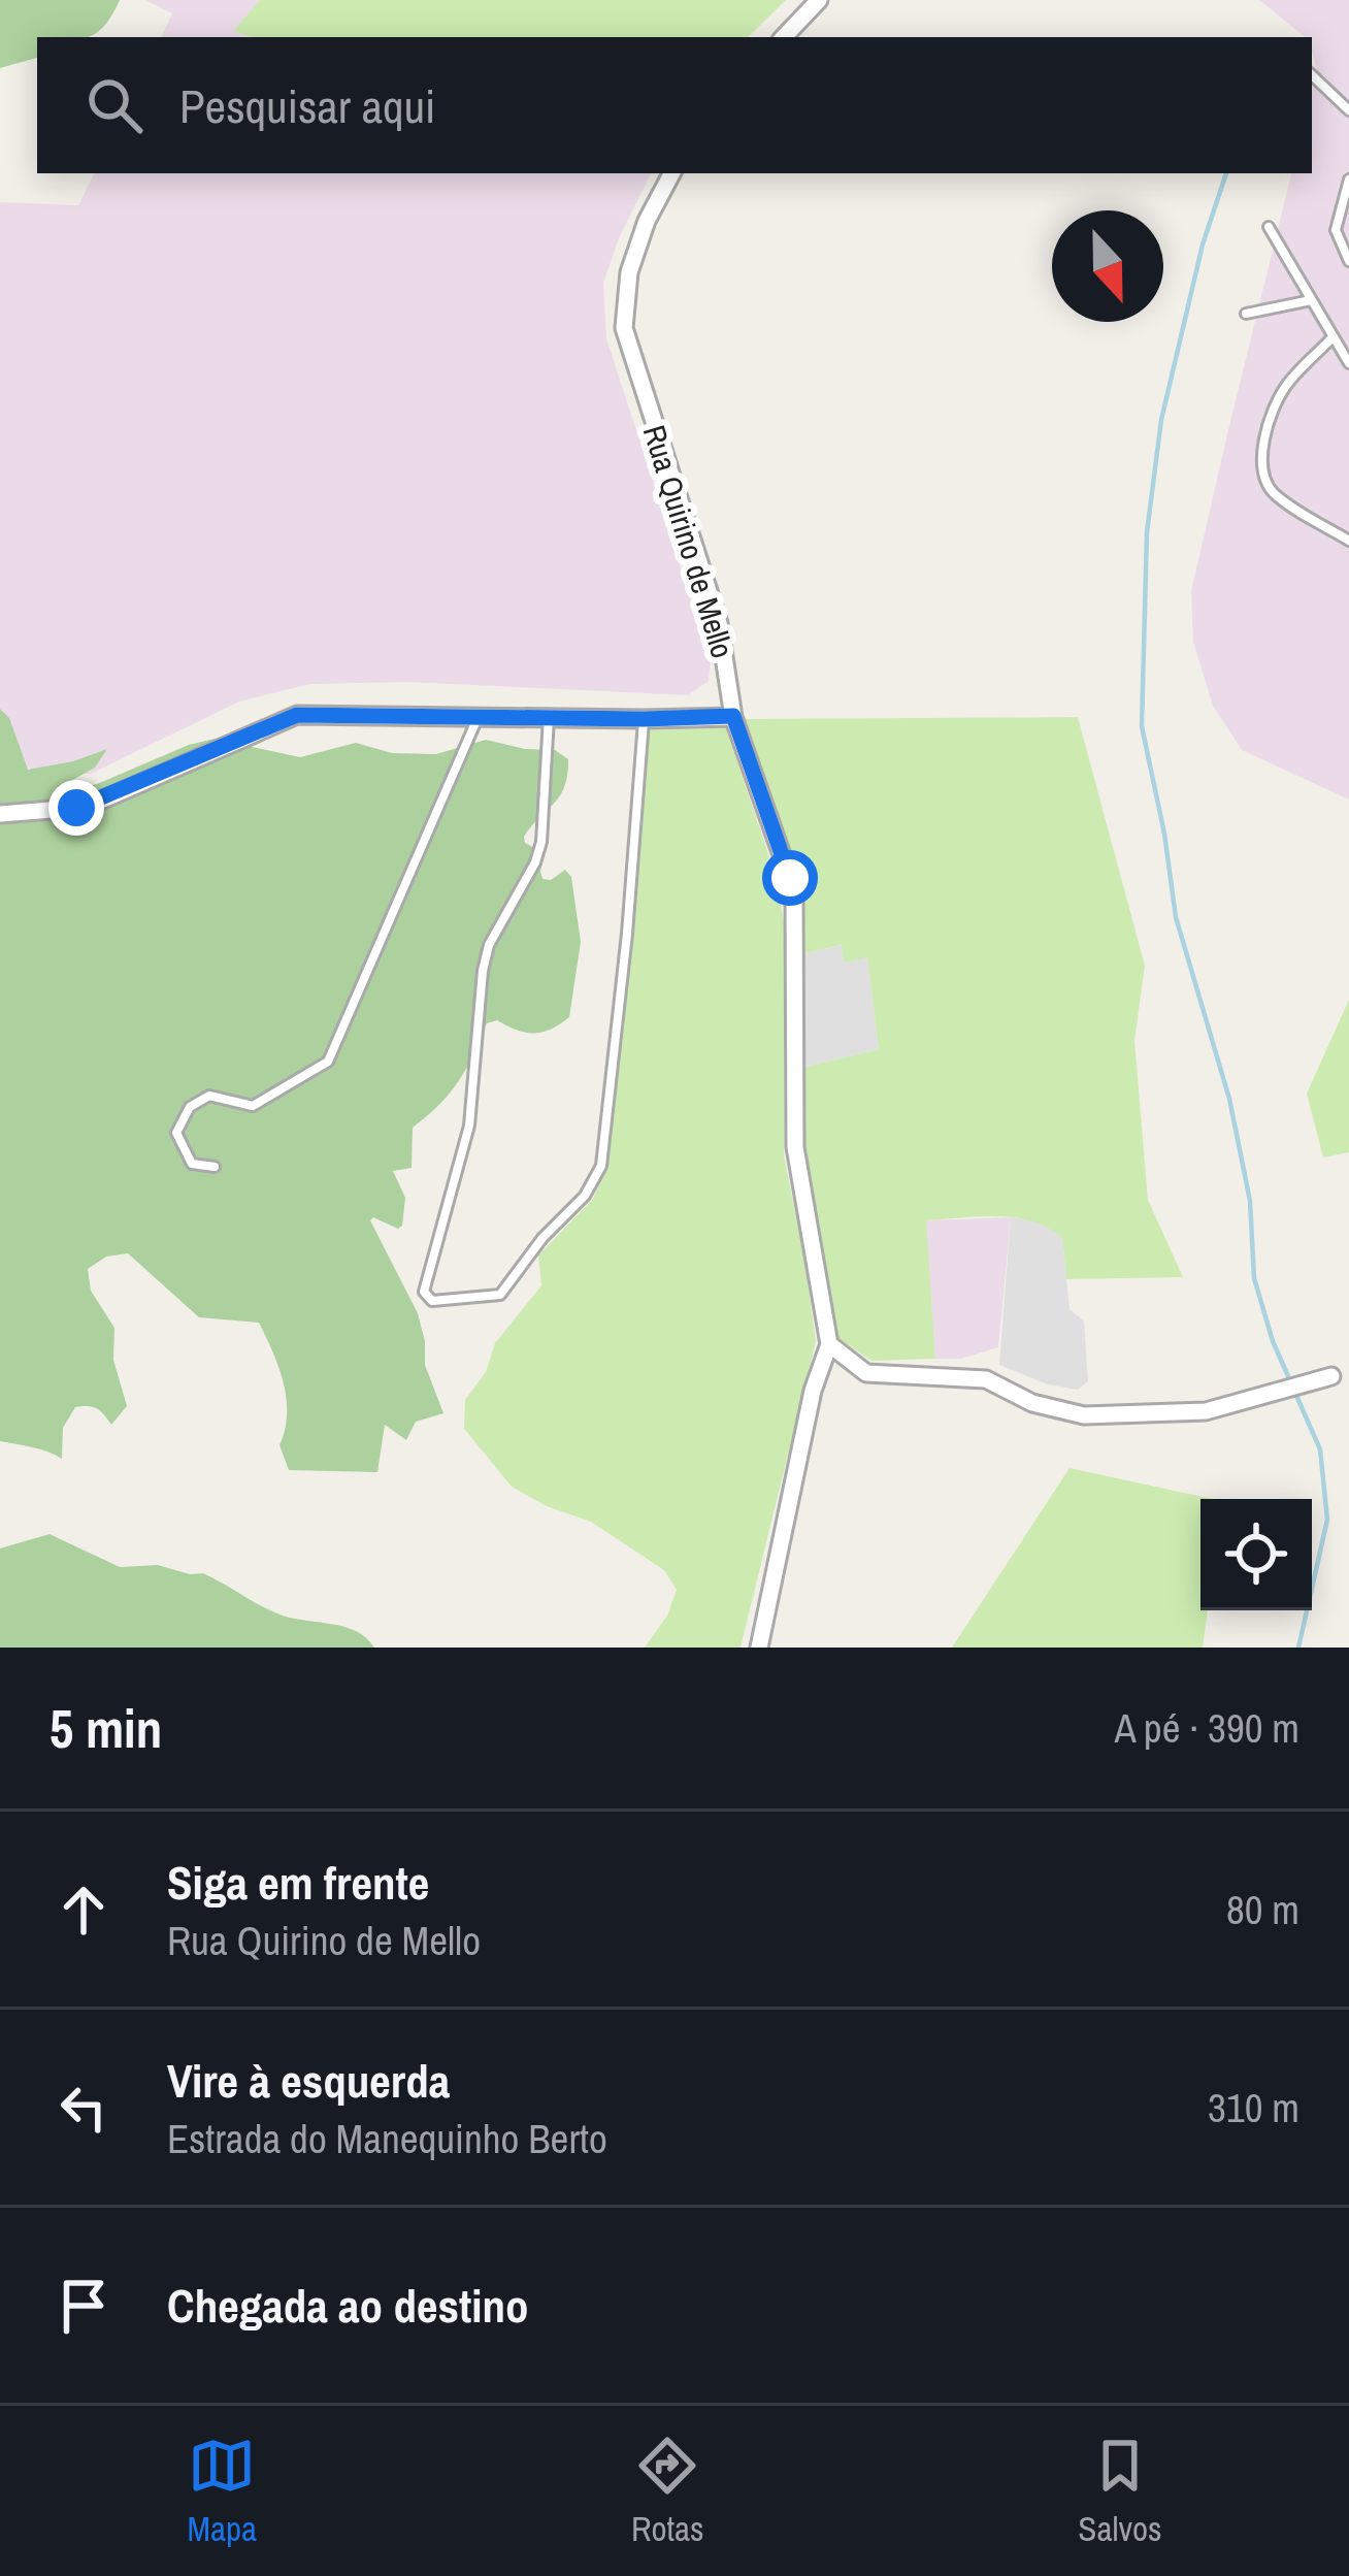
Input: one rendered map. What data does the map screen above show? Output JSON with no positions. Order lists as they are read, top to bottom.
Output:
{
  "streets": {
    "street": ["Rua Quirino de Mello"]
  },
  "north": "bottom",
  "page": {
    "search": "Pesquisar aqui",
    "heading": ["5 min", "A pé · 390 m"],
    "list": [
      ["Siga em frente", "Rua Quirino de Mello", "80 m"],
      ["Vire à esquerda", "Estrada do Manequinho Berto", "310 m"],
      "Chegada ao destino"
    ],
    "nav": ["Mapa", "Rotas", "Salvos"]
  }
}
